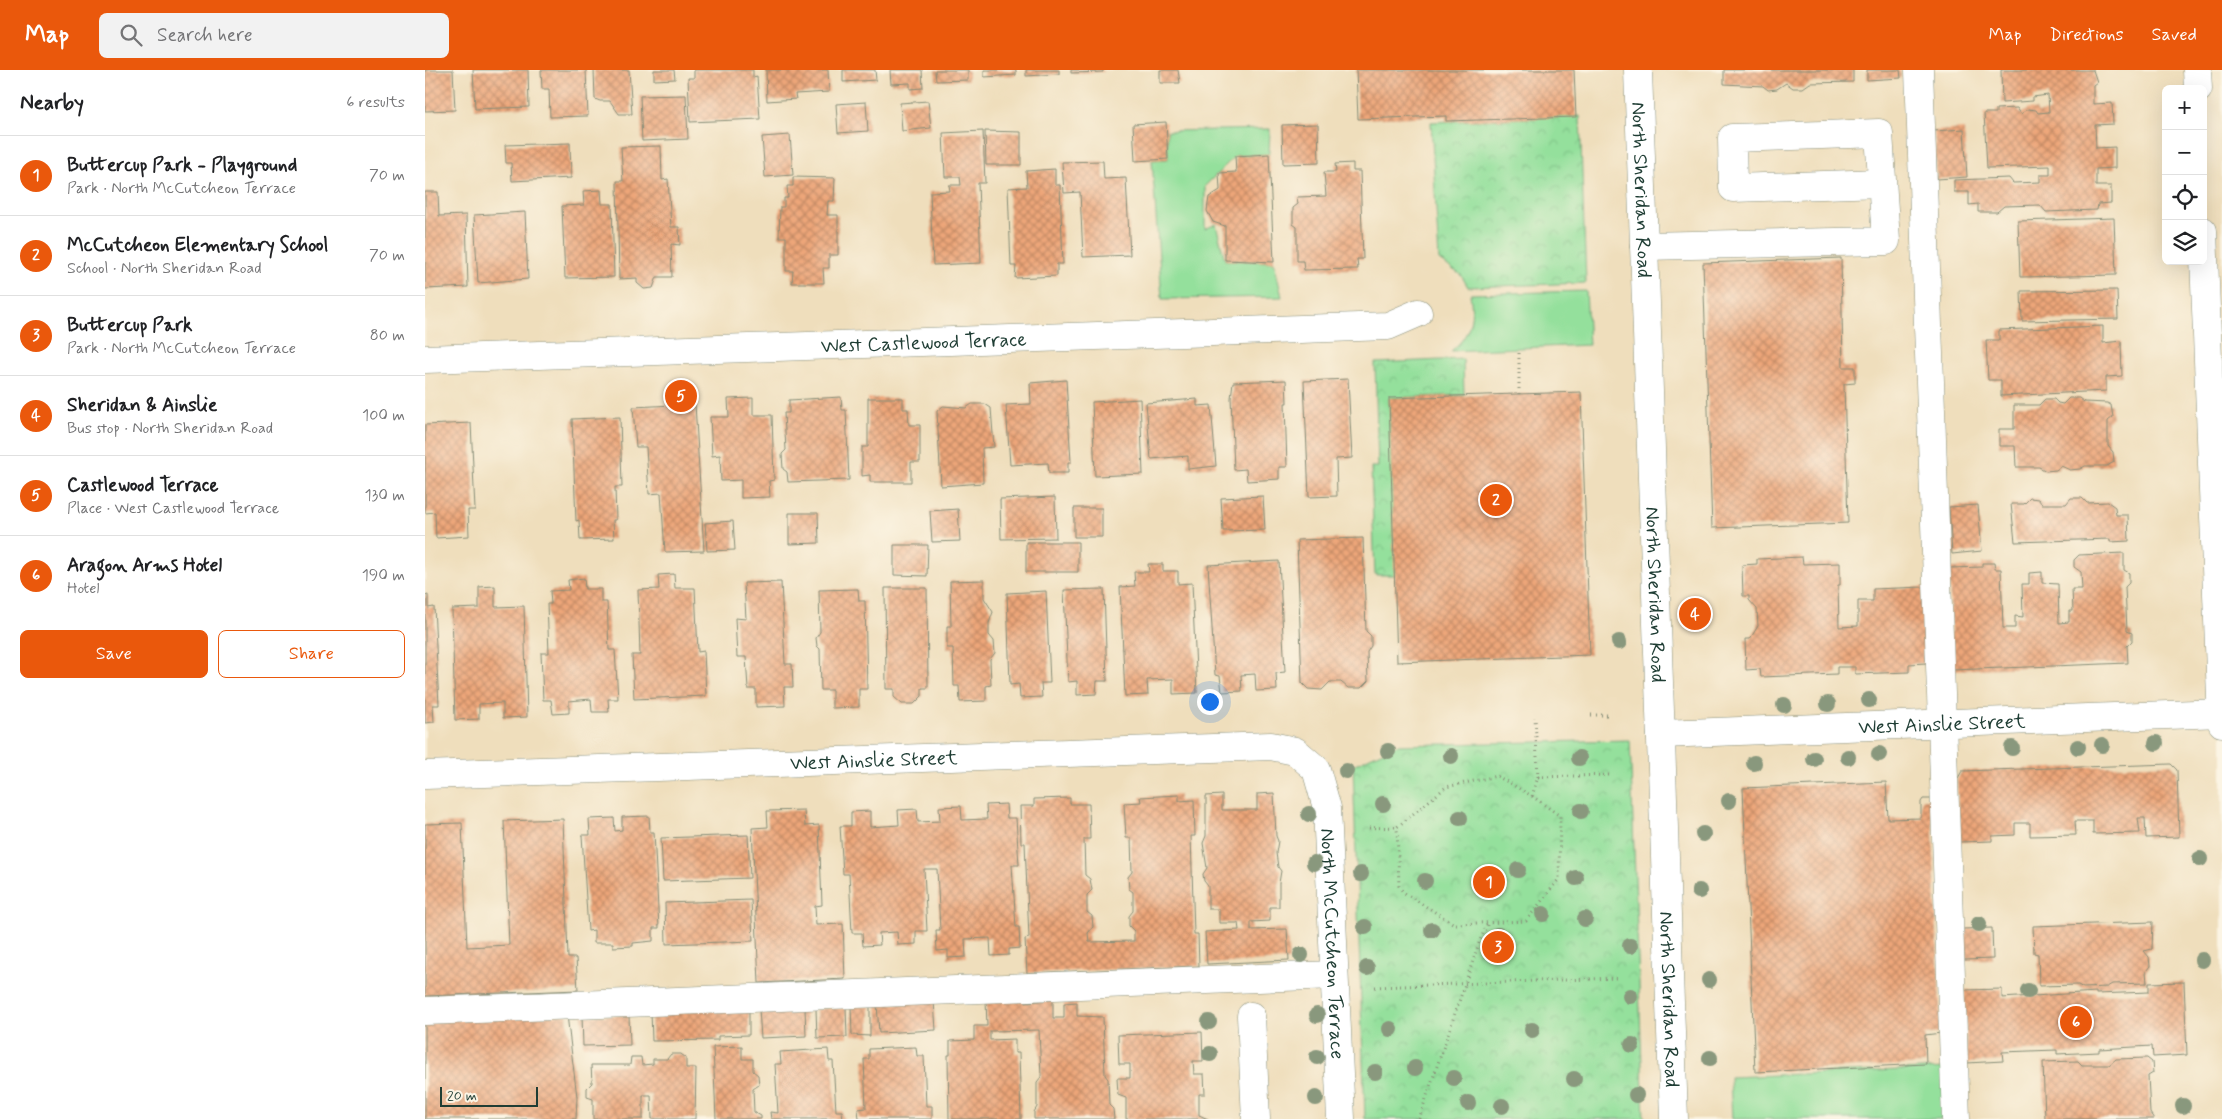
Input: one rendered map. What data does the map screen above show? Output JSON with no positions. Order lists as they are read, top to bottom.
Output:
{
  "streets": {
    "street": [
      "North Sheridan Road",
      "West Castlewood Terrace",
      "West Ainslie Street",
      "North McCutcheon Terrace"
    ]
  },
  "crossings": [
    ["North Sheridan Road", "West Ainslie Street"],
    ["West Ainslie Street", "North McCutcheon Terrace"]
  ],
  "scale_bar": "20 m",
  "page": {
    "header": "Map",
    "search": "Search here",
    "nav": ["Map", "Directions", "Saved"],
    "heading": ["Nearby", "6 results"],
    "map_buttons": ["+", "−"],
    "list": [
      {
        "mark": "1",
        "name": "Buttercup Park - Playground",
        "note": "Park · North McCutcheon Terrace",
        "value": "70 m"
      },
      {
        "mark": "2",
        "name": "McCutcheon Elementary School",
        "note": "School · North Sheridan Road",
        "value": "70 m"
      },
      {
        "mark": "3",
        "name": "Buttercup Park",
        "note": "Park · North McCutcheon Terrace",
        "value": "80 m"
      },
      {
        "mark": "4",
        "name": "Sheridan & Ainslie",
        "note": "Bus stop · North Sheridan Road",
        "value": "100 m"
      },
      {
        "mark": "5",
        "name": "Castlewood Terrace",
        "note": "Place · West Castlewood Terrace",
        "value": "130 m"
      },
      {
        "mark": "6",
        "name": "Aragon Arms Hotel",
        "note": "Hotel",
        "value": "190 m"
      }
    ],
    "pins": [
      "5",
      "2",
      "4",
      "1",
      "3",
      "6"
    ],
    "buttons": ["Save", "Share"],
    "scale": "20 m"
  }
}
